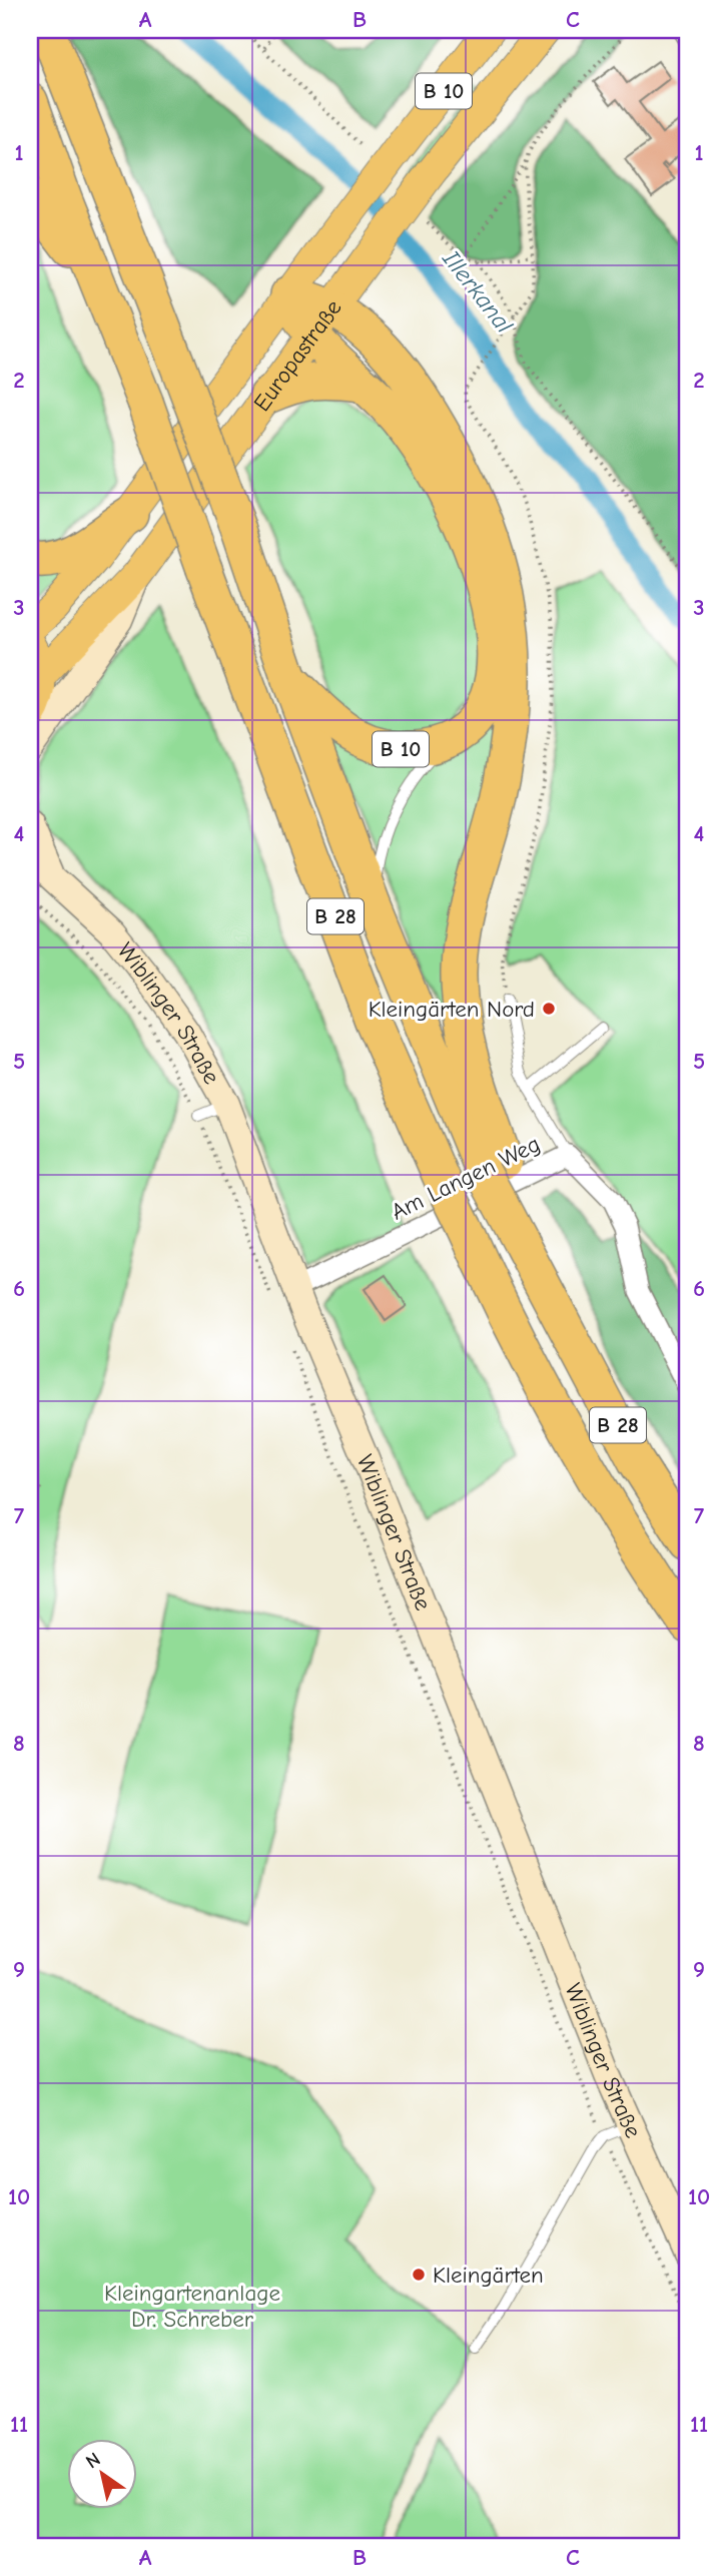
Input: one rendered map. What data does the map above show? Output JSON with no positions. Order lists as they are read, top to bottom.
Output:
{
  "streets": {
    "highway": ["B 10", "B 28"],
    "main road": ["Europastraße", "Wiblinger Straße"],
    "street": ["Am Langen Weg"]
  },
  "crossings": [
    ["B 10", "Europastraße"],
    ["B 10", "B 28"],
    ["Wiblinger Straße", "Am Langen Weg"]
  ],
  "water": ["Illerkanal"],
  "parks": ["Kleingartenanlage Dr. Schreber"],
  "places": ["Kleingärten Nord", "Kleingärten"],
  "north": "top left",
  "grid": {
    "columns": ["A", "B", "C"],
    "rows": [
      "1",
      "2",
      "3",
      "4",
      "5",
      "6",
      "7",
      "8",
      "9",
      "10",
      "11"
    ]
  }
}
